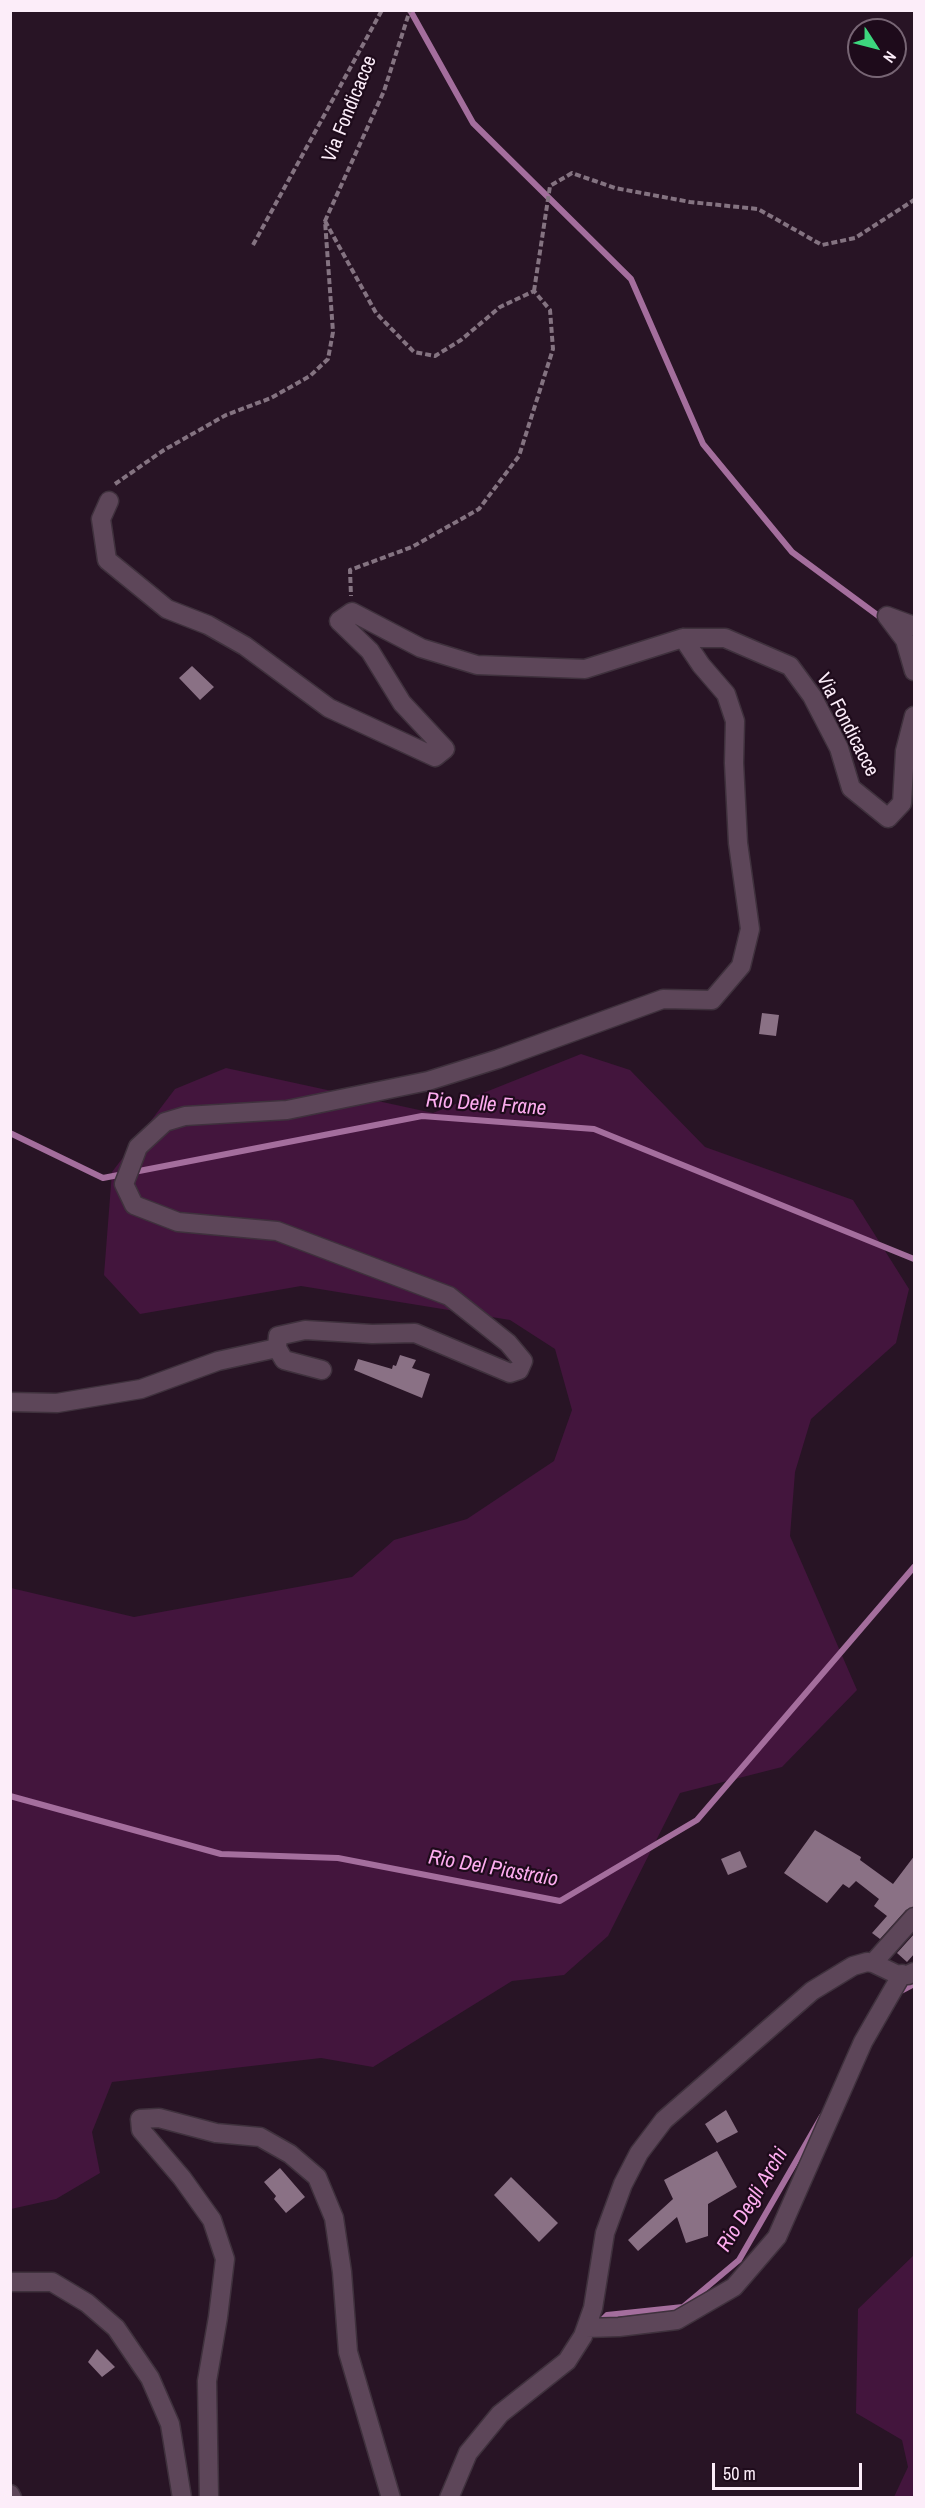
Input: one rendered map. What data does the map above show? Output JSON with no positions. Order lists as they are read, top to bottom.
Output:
{
  "streets": {
    "street": ["Via Fondicacce"]
  },
  "water": ["Rio Delle Frane", "Rio Del Piastraio", "Rio Degli Archi"],
  "scale_bar": "50 m",
  "north": "bottom right"
}
